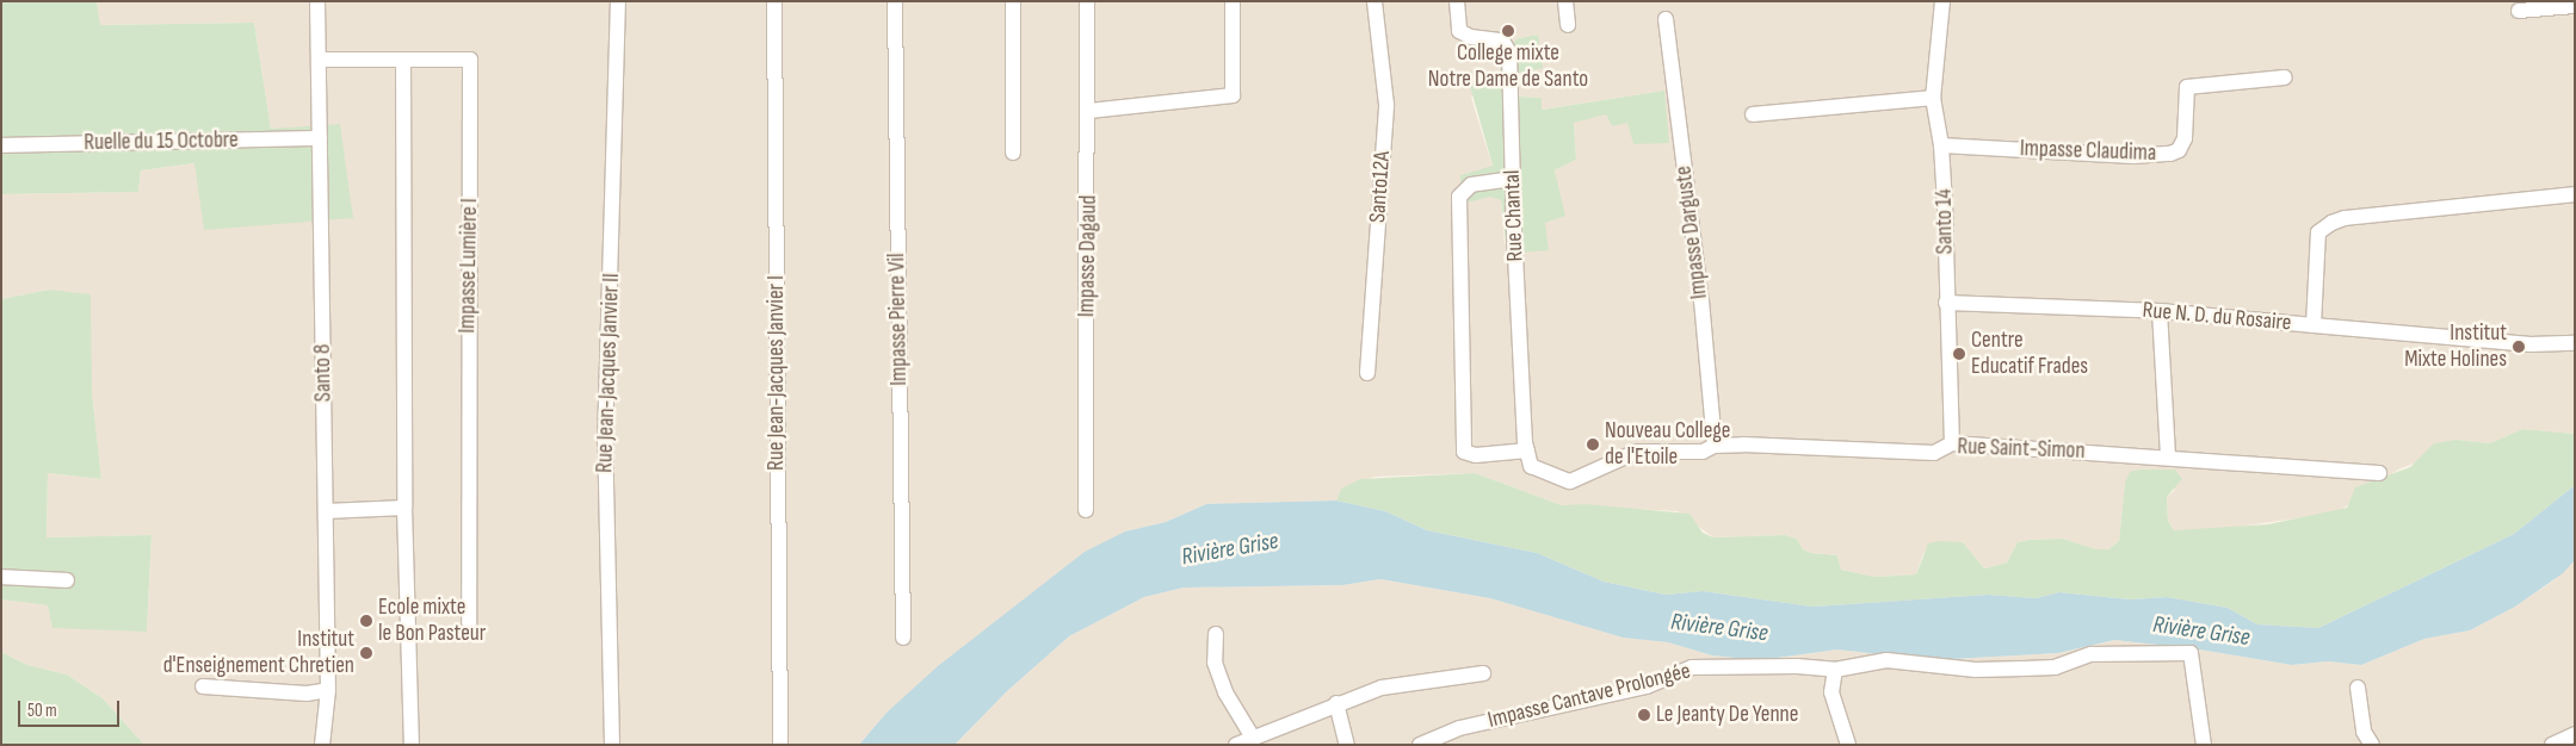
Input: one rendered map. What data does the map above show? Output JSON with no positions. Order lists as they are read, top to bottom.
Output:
{
  "streets": {
    "street": [
      "Ruelle du 15 Octobre",
      "Impasse Claudima",
      "Santo12A",
      "Rue Chantal",
      "Santo 14",
      "Impasse Darguste",
      "Impasse Dagaud",
      "Impasse Lumière I",
      "Rue N. D. du Rosaire",
      "Impasse Pierre Vil",
      "Santo 8",
      "Rue Jean-Jacques Janvier II",
      "Rue Jean-Jacques Janvier I",
      "Rue Saint-Simon",
      "Impasse Cantave Prolongée"
    ]
  },
  "crossings": [
    ["Ruelle du 15 Octobre", "Santo 8"],
    ["Impasse Claudima", "Santo 14"],
    ["Rue Chantal", "Rue Saint-Simon"],
    ["Santo 14", "Rue N. D. du Rosaire"],
    ["Santo 14", "Rue Saint-Simon"],
    ["Impasse Darguste", "Rue Saint-Simon"],
    ["Impasse Lumière I", "Santo 8"]
  ],
  "water": ["Rivière Grise"],
  "places": [
    "College mixte Notre Dame de Santo",
    "Institut Mixte Holines",
    "Centre Educatif Frades",
    "Nouveau College de l'Etoile",
    "Ecole mixte le Bon Pasteur",
    "Institut d'Enseignement Chretien",
    "Le Jeanty De Yenne"
  ],
  "scale_bar": "50 m"
}
